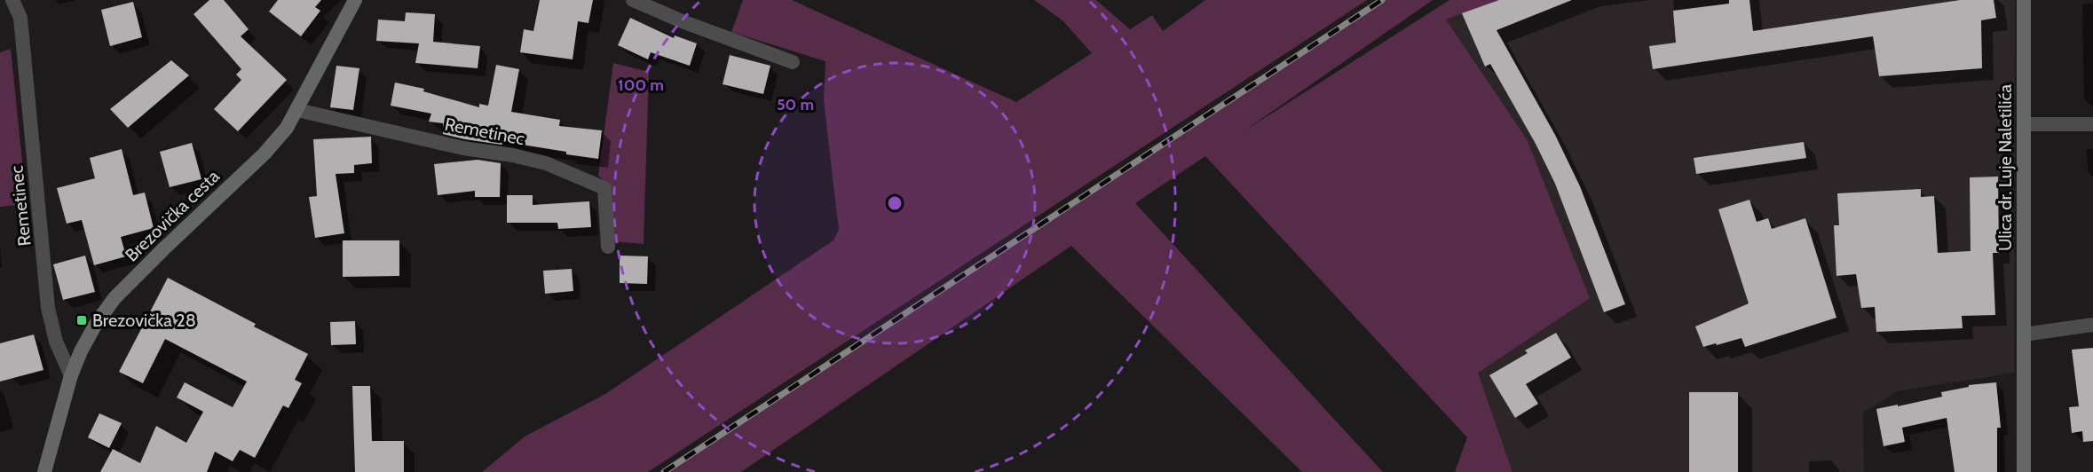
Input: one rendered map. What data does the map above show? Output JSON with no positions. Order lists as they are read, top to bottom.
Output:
{
  "streets": {
    "main road": ["Ulica dr. Luje Naletilića", "Brezovička cesta"],
    "street": ["Remetinec"]
  },
  "crossings": [
    ["Remetinec", "Brezovička cesta"]
  ],
  "places": {
    "transit": ["Brezovička 28"]
  },
  "rings": ["100 m", "50 m"]
}
